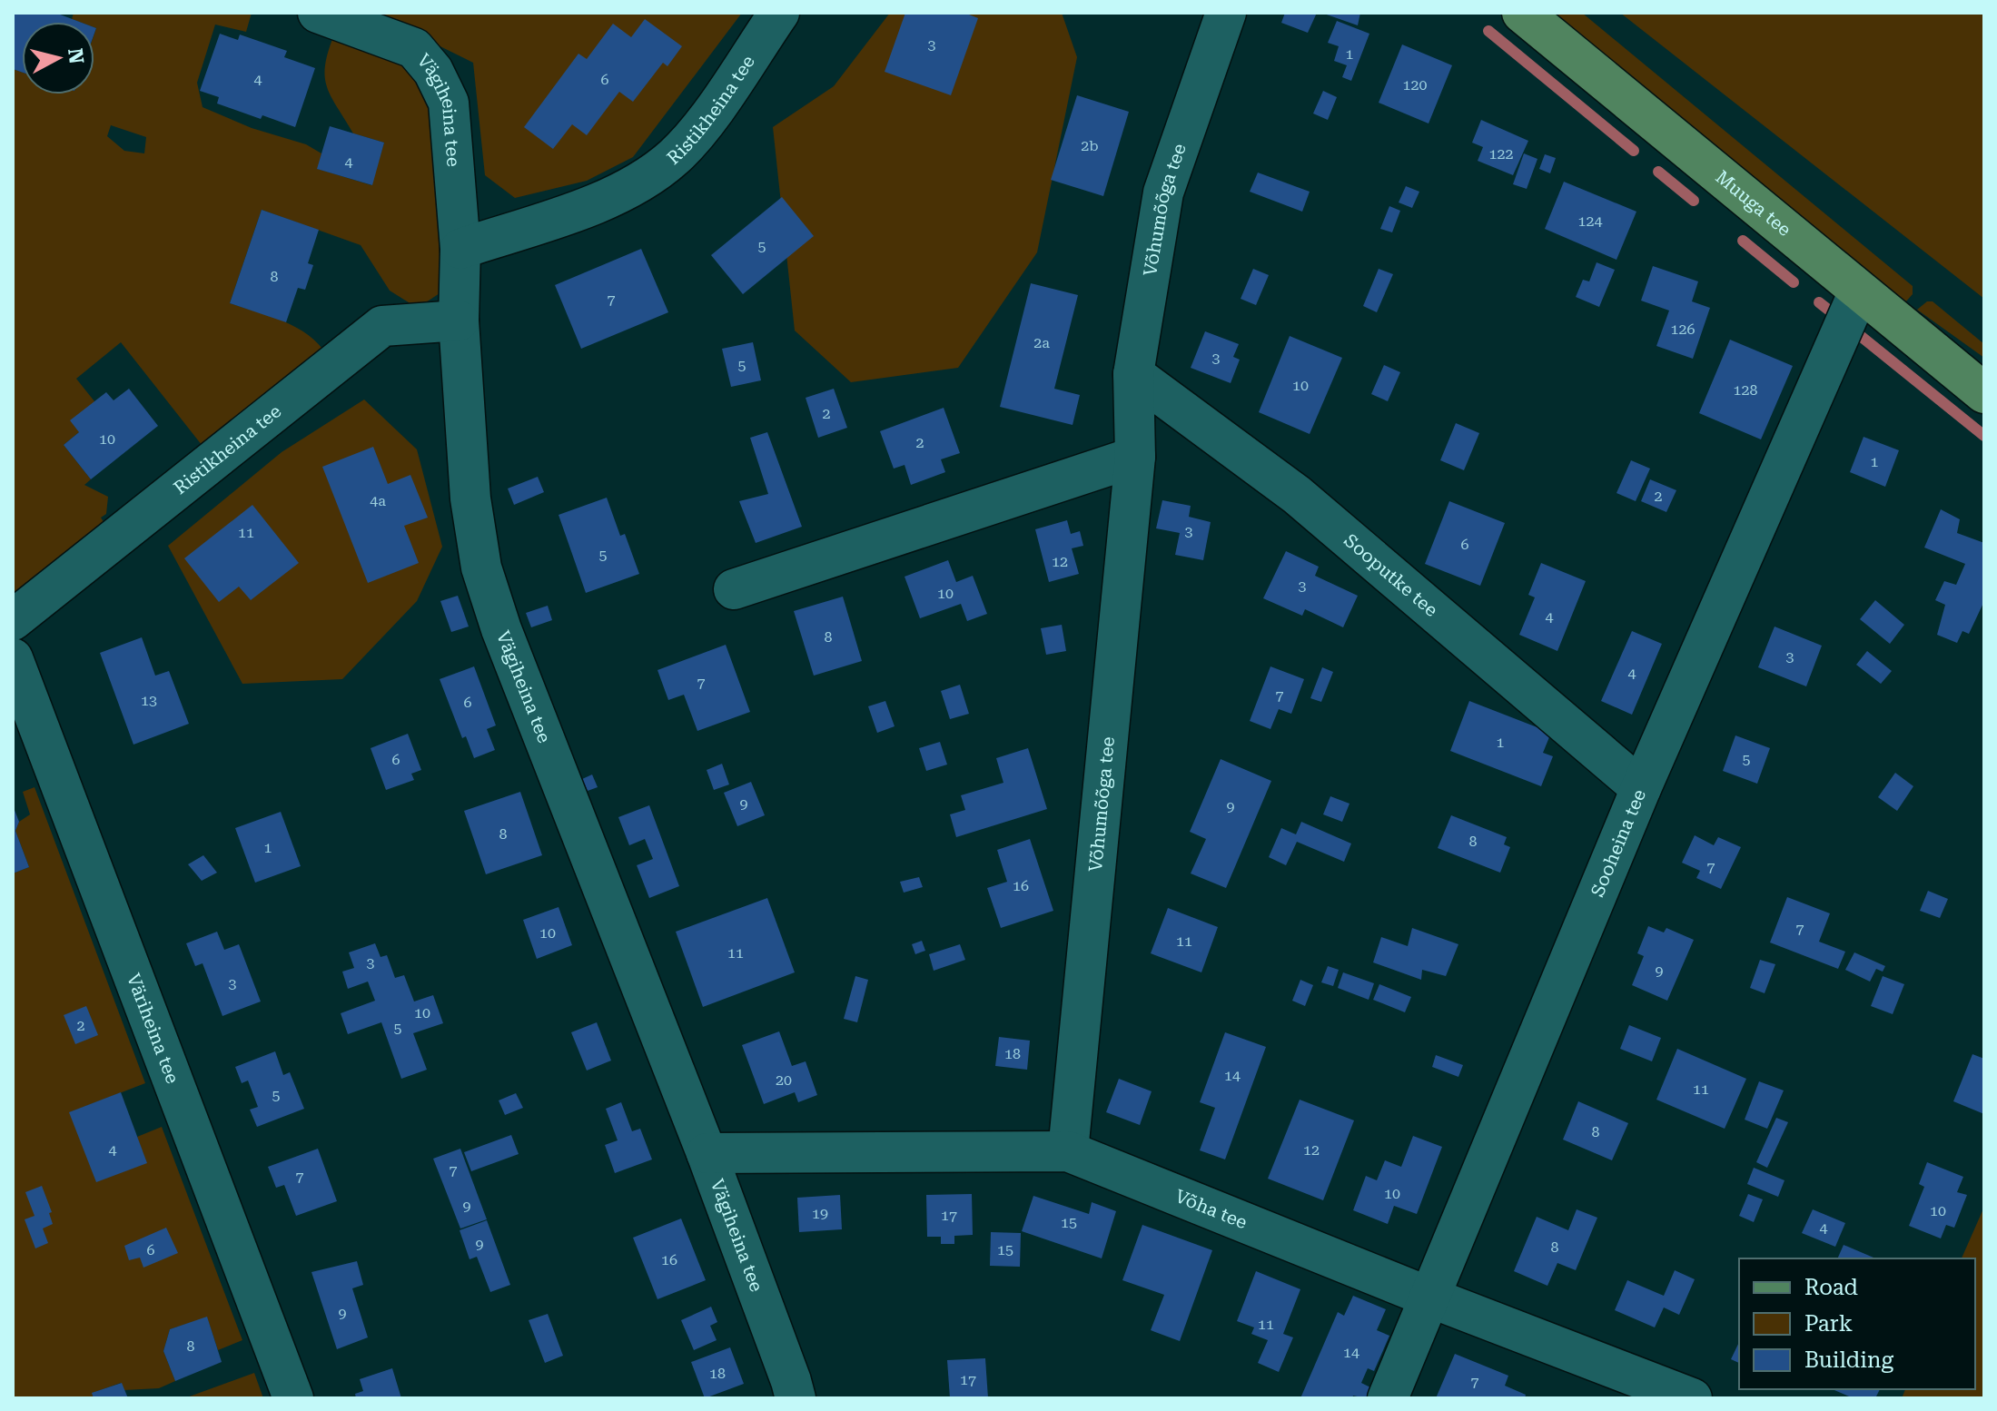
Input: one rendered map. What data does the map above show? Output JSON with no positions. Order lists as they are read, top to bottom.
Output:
{
  "streets": {
    "main road": ["Muuga tee"],
    "street": [
      "Ristikheina tee",
      "Vägiheina tee",
      "Võhumõõga tee",
      "Sooputke tee",
      "Sooheina tee",
      "Väriheina tee",
      "Võha tee"
    ]
  },
  "crossings": [
    ["Ristikheina tee", "Vägiheina tee"],
    ["Vägiheina tee", "Võha tee"],
    ["Muuga tee", "Sooheina tee"],
    ["Võhumõõga tee", "Sooputke tee"],
    ["Võhumõõga tee", "Võha tee"],
    ["Sooputke tee", "Sooheina tee"],
    ["Sooheina tee", "Võha tee"]
  ],
  "house_numbers": [
    "3",
    "1",
    "4",
    "6",
    "120",
    "2b",
    "122",
    "4",
    "124",
    "5",
    "8",
    "7",
    "126",
    "2a",
    "3",
    "5",
    "10",
    "128",
    "2",
    "10",
    "2",
    "1",
    "2",
    "4a",
    "3",
    "11",
    "6",
    "5",
    "12",
    "3",
    "10",
    "4",
    "8",
    "3",
    "4",
    "7",
    "7",
    "13",
    "6",
    "1",
    "6",
    "5",
    "9",
    "9",
    "8",
    "8",
    "1",
    "7",
    "16",
    "7",
    "10",
    "11",
    "11",
    "3",
    "9",
    "3",
    "10",
    "2",
    "5",
    "18",
    "14",
    "20",
    "11",
    "5",
    "8",
    "4",
    "12",
    "7",
    "7",
    "10",
    "9",
    "10",
    "19",
    "17",
    "15",
    "4",
    "9",
    "8",
    "6",
    "15",
    "16",
    "9",
    "11",
    "8",
    "14",
    "18",
    "17",
    "7"
  ],
  "legend": ["Road", "Park", "Building"],
  "north": "right"
}
